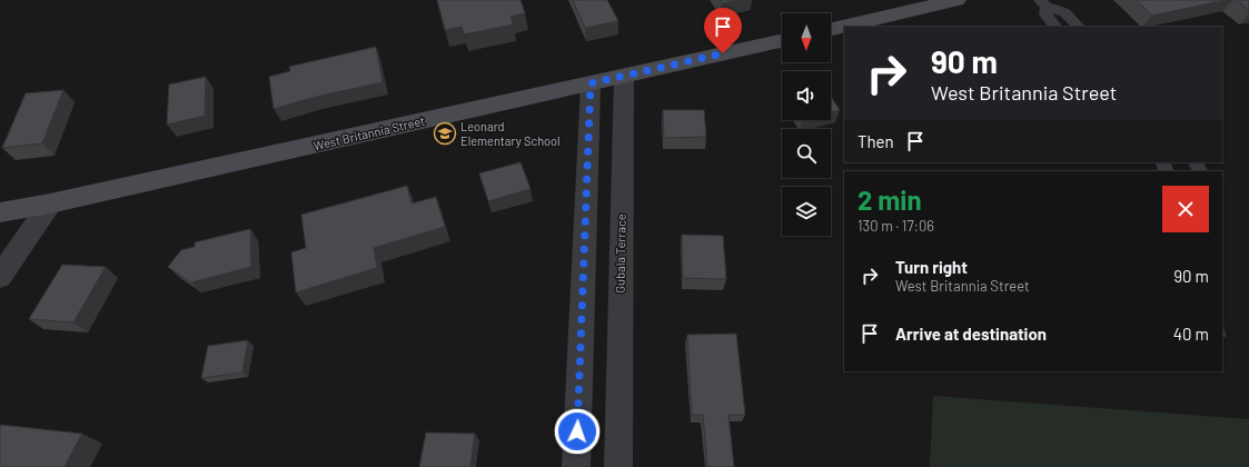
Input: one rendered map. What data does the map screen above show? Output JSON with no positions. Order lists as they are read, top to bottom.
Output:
{
  "streets": {
    "street": ["West Britannia Street", "Gubala Terrace"]
  },
  "crossings": [
    ["West Britannia Street", "Gubala Terrace"]
  ],
  "places": {
    "school or university": ["Leonard Elementary School"]
  },
  "north": "bottom",
  "page": {
    "turn": ["90 m", "West Britannia Street"],
    "then": "Then",
    "heading": ["2 min", "130 m · 17:06"],
    "list": [
      {
        "name": "Turn right",
        "note": "West Britannia Street",
        "value": "90 m"
      },
      {
        "name": "Arrive at destination",
        "value": "40 m"
      }
    ]
  }
}
